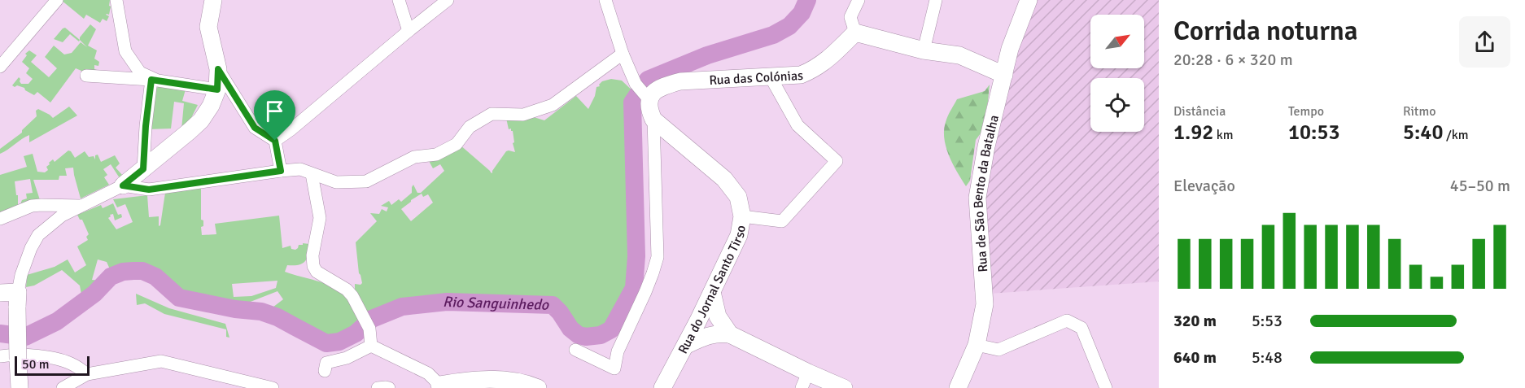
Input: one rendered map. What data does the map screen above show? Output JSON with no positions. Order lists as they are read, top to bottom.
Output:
{
  "streets": {
    "street": ["Rua das Colónias", "Rua de São Bento da Batalha", "Rua do Jornal Santo Tirso"]
  },
  "water": ["Rio Sanguinhedo"],
  "scale_bar": "50 m",
  "north": "top right",
  "page": {
    "heading": ["Corrida noturna", "20:28 · 6 × 320 m"],
    "stats": [
      ["Distância", "1.92 km"],
      ["Tempo", "10:53"],
      ["Ritmo", "5:40 /km"]
    ],
    "chart": ["Elevação", "45–50 m"],
    "list": [
      {
        "name": "320 m",
        "note": "5:53"
      },
      {
        "name": "640 m",
        "note": "5:48"
      }
    ],
    "scale": "50 m"
  }
}
